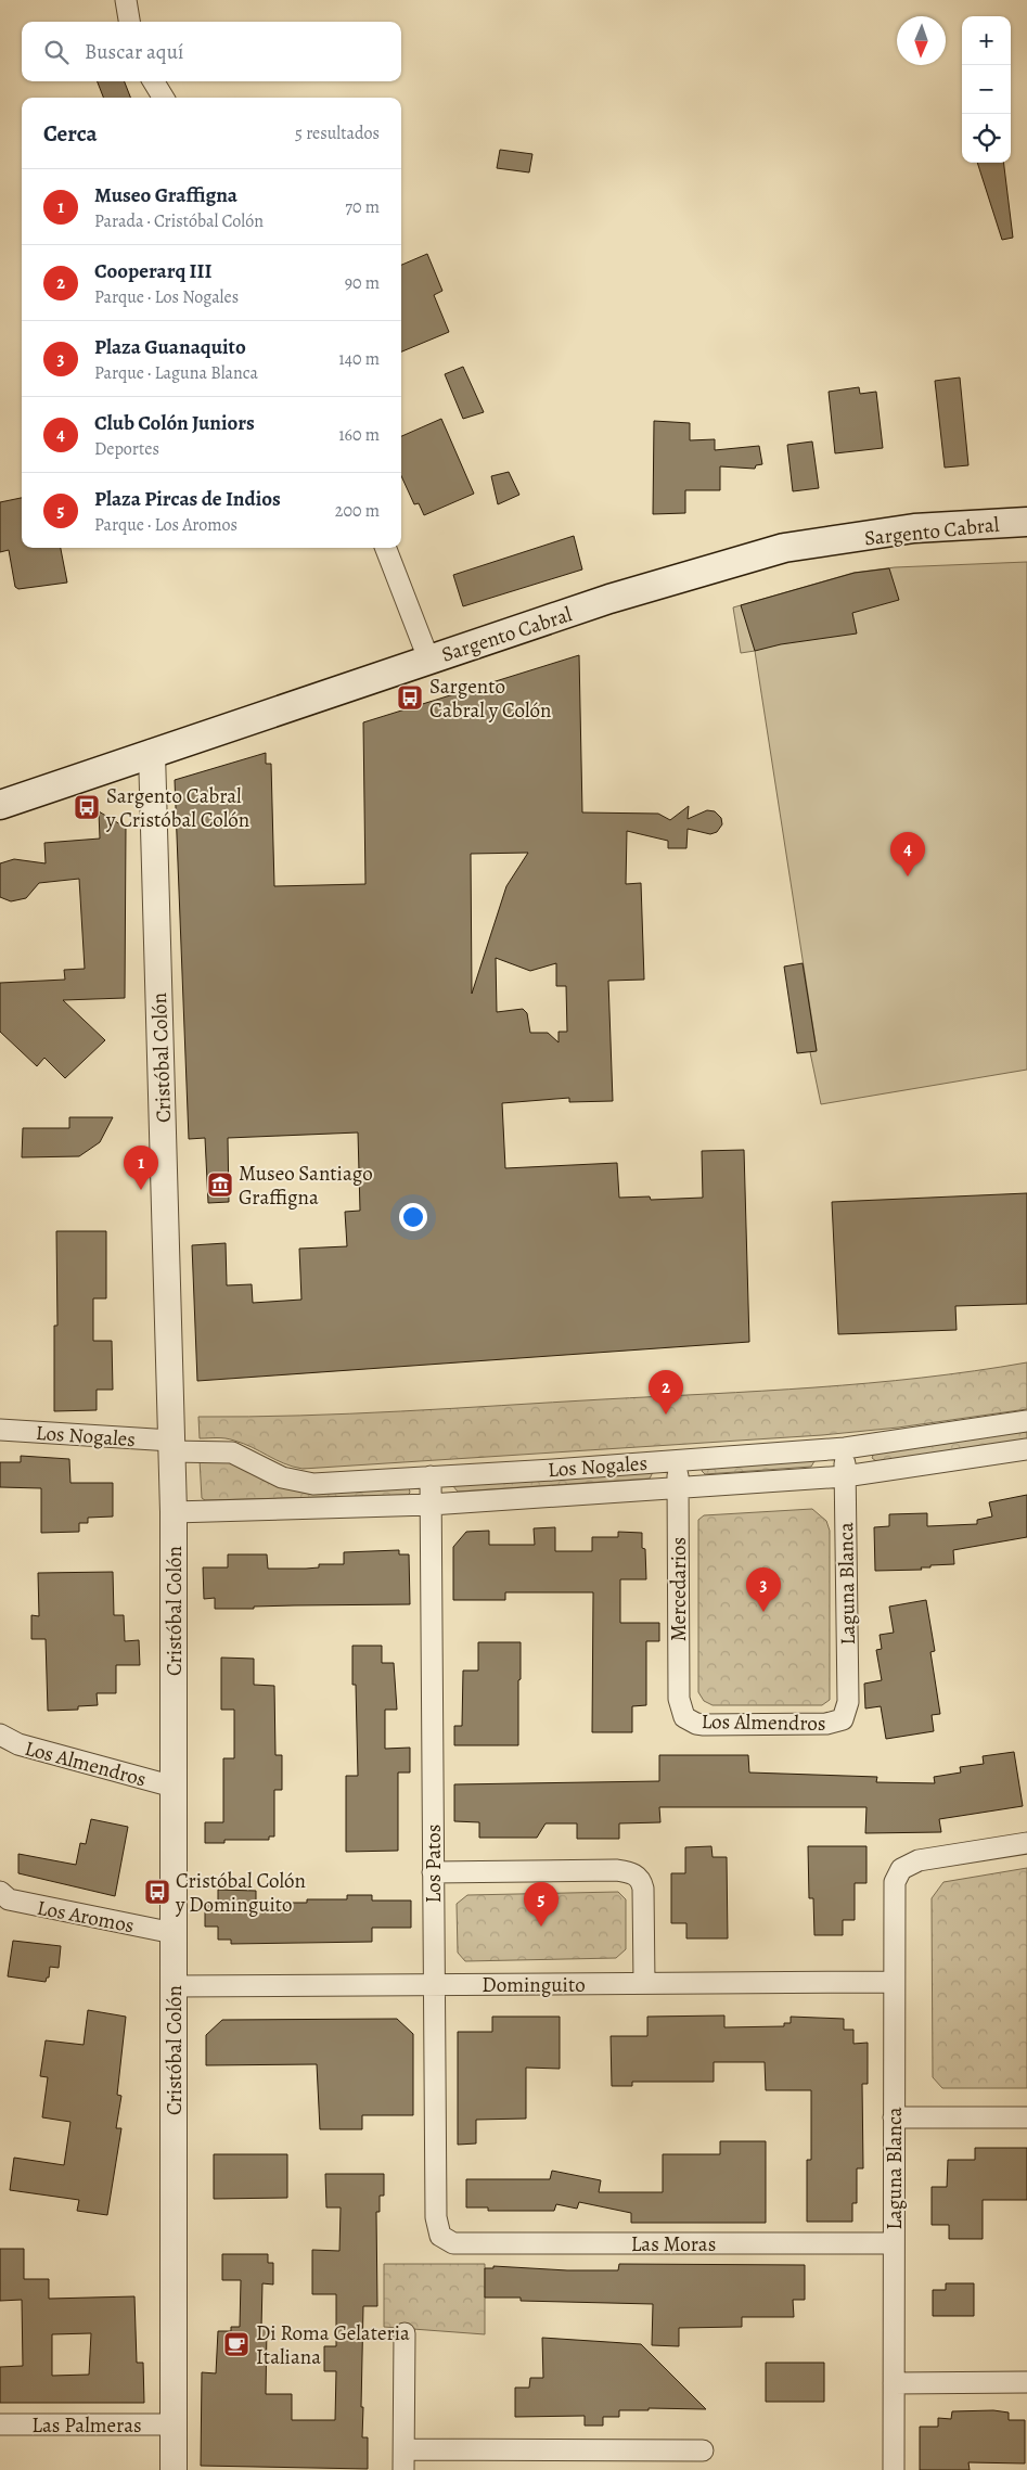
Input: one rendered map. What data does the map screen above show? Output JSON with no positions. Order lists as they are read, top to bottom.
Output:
{
  "streets": {
    "main road": ["Sargento Cabral"],
    "street": [
      "Cristóbal Colón",
      "Los Nogales",
      "Laguna Blanca",
      "Mercedarios",
      "Los Almendros",
      "Los Patos",
      "Los Aromos",
      "Dominguito",
      "Las Moras",
      "Las Palmeras"
    ]
  },
  "crossings": [
    ["Sargento Cabral", "Cristóbal Colón"],
    ["Cristóbal Colón", "Los Nogales"],
    ["Cristóbal Colón", "Los Almendros"],
    ["Cristóbal Colón", "Los Aromos"],
    ["Cristóbal Colón", "Dominguito"],
    ["Cristóbal Colón", "Las Palmeras"],
    ["Los Nogales", "Laguna Blanca"],
    ["Los Nogales", "Mercedarios"],
    ["Los Nogales", "Los Patos"],
    ["Laguna Blanca", "Los Almendros"],
    ["Laguna Blanca", "Dominguito"],
    ["Laguna Blanca", "Las Moras"],
    ["Mercedarios", "Los Almendros"],
    ["Los Patos", "Dominguito"],
    ["Los Patos", "Las Moras"]
  ],
  "places": {
    "bus stop": ["Sargento Cabral y Colón", "Sargento Cabral y Cristóbal Colón", "Cristóbal Colón y Dominguito"],
    "museum": ["Museo Santiago Graffigna"],
    "cafe": ["Di Roma Gelateria Italiana"]
  },
  "north": "bottom",
  "page": {
    "map_buttons": ["+", "−"],
    "search": "Buscar aquí",
    "heading": ["Cerca", "5 resultados"],
    "list": [
      {
        "mark": "1",
        "name": "Museo Graffigna",
        "note": "Parada · Cristóbal Colón",
        "value": "70 m"
      },
      {
        "mark": "2",
        "name": "Cooperarq III",
        "note": "Parque · Los Nogales",
        "value": "90 m"
      },
      {
        "mark": "3",
        "name": "Plaza Guanaquito",
        "note": "Parque · Laguna Blanca",
        "value": "140 m"
      },
      {
        "mark": "4",
        "name": "Club Colón Juniors",
        "note": "Deportes",
        "value": "160 m"
      },
      {
        "mark": "5",
        "name": "Plaza Pircas de Indios",
        "note": "Parque · Los Aromos",
        "value": "200 m"
      }
    ],
    "pins": [
      "4",
      "1",
      "2",
      "3",
      "5"
    ]
  }
}
